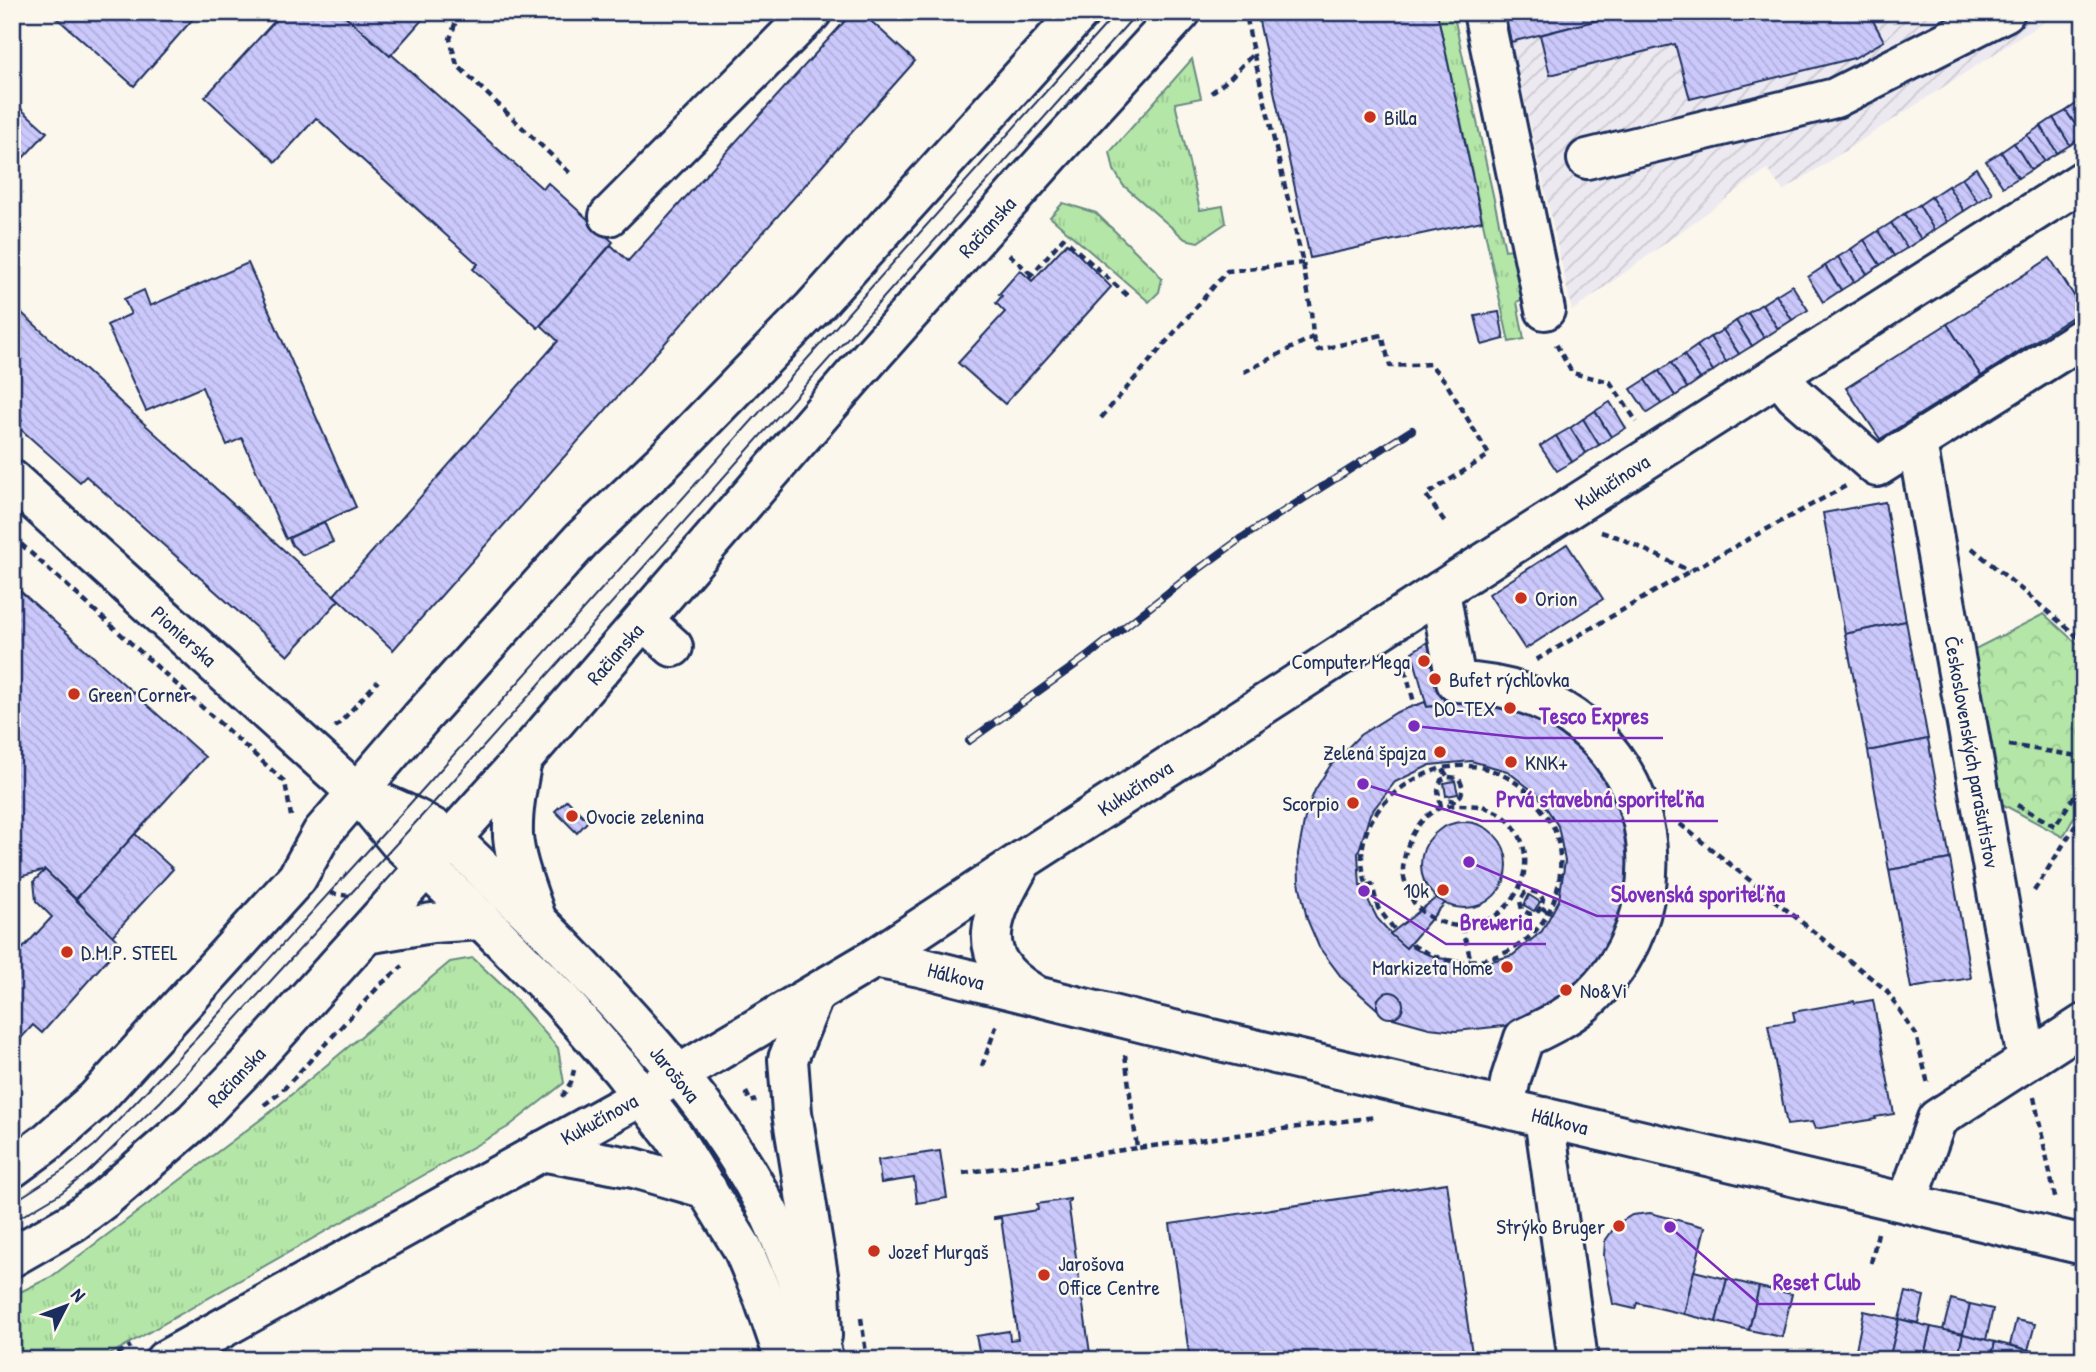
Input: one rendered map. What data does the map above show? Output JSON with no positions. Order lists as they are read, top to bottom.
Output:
{
  "streets": {
    "street": [
      "Račianska",
      "Kukučínova",
      "Pionierska",
      "Československých parašutistov",
      "Hálkova",
      "Jarošova"
    ]
  },
  "crossings": [
    ["Račianska", "Jarošova"],
    ["Kukučínova", "Hálkova"],
    ["Kukučínova", "Jarošova"],
    ["Pionierska", "Jarošova"]
  ],
  "places": [
    "Billa",
    "Orion",
    "Computer Mega",
    "Bufet rýchlovka",
    "Green Corner",
    "DO-TEX",
    "Tesco Expres",
    "Zelená špajza",
    "KNK+",
    "Prvá stavebná sporiteľňa",
    "Scorpio",
    "Ovocie zelenina",
    "Slovenská sporiteľňa",
    "10k",
    "Breweria",
    "D.M.P. STEEL",
    "Markizeta Home",
    "No&Vi",
    "Strýko Bruger",
    "Reset Club",
    "Jozef Murgaš",
    "Jarošova Office Centre"
  ],
  "north": "top right"
}
